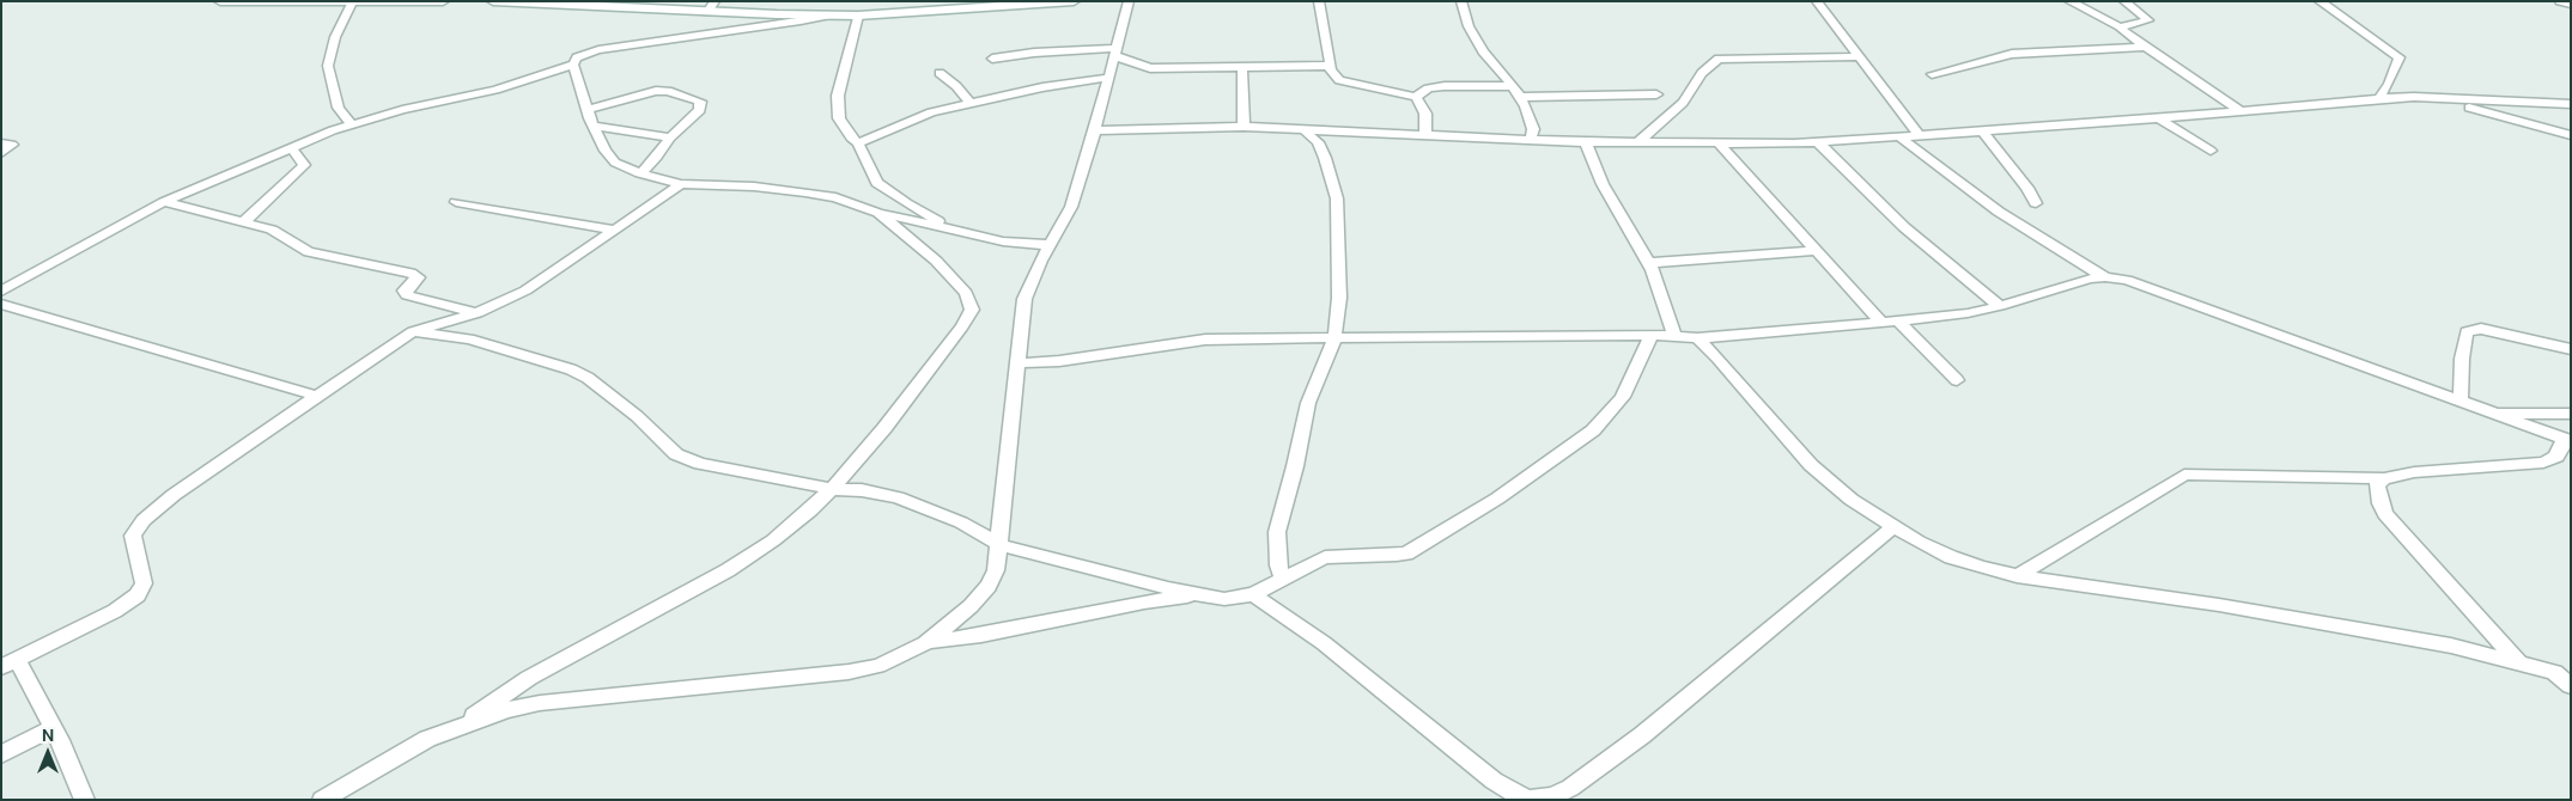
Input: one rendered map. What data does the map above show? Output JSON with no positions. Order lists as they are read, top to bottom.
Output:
{
  "north": "top"
}
